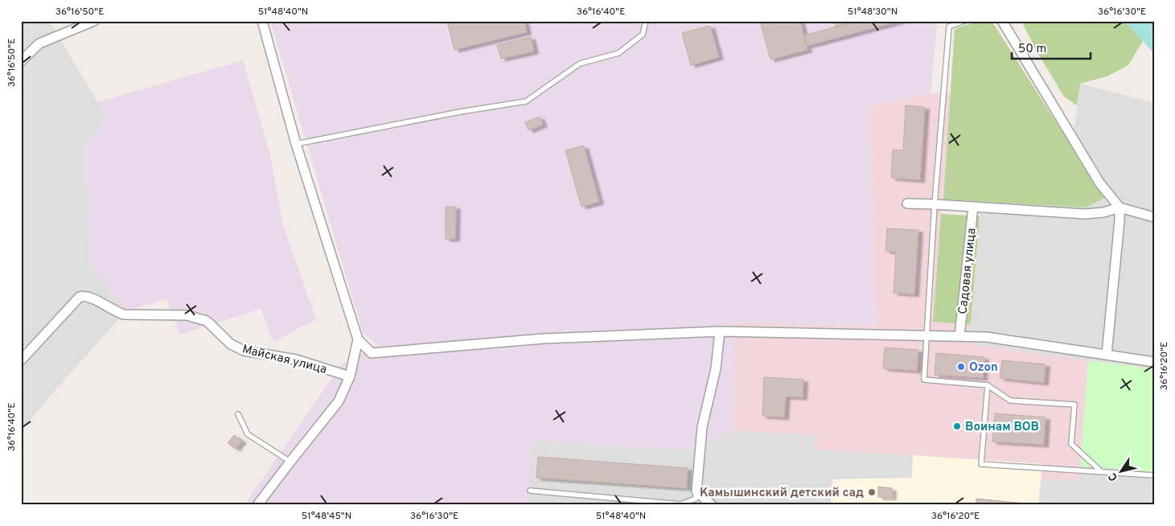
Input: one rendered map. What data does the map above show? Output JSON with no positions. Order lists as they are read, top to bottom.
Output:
{
  "streets": {
    "street": ["Садовая улица", "Майская улица"]
  },
  "places": ["Ozon", "Воинам ВОВ", "Камышинский детский сад"],
  "scale_bar": "50 m",
  "north": "bottom left",
  "coordinates": [
    "36°16'50\"E",
    "51°48'40\"N",
    "36°16'40\"E",
    "51°48'30\"N",
    "36°16'30\"E",
    "36°16'20\"E",
    "51°48'45\"N"
  ]
}
